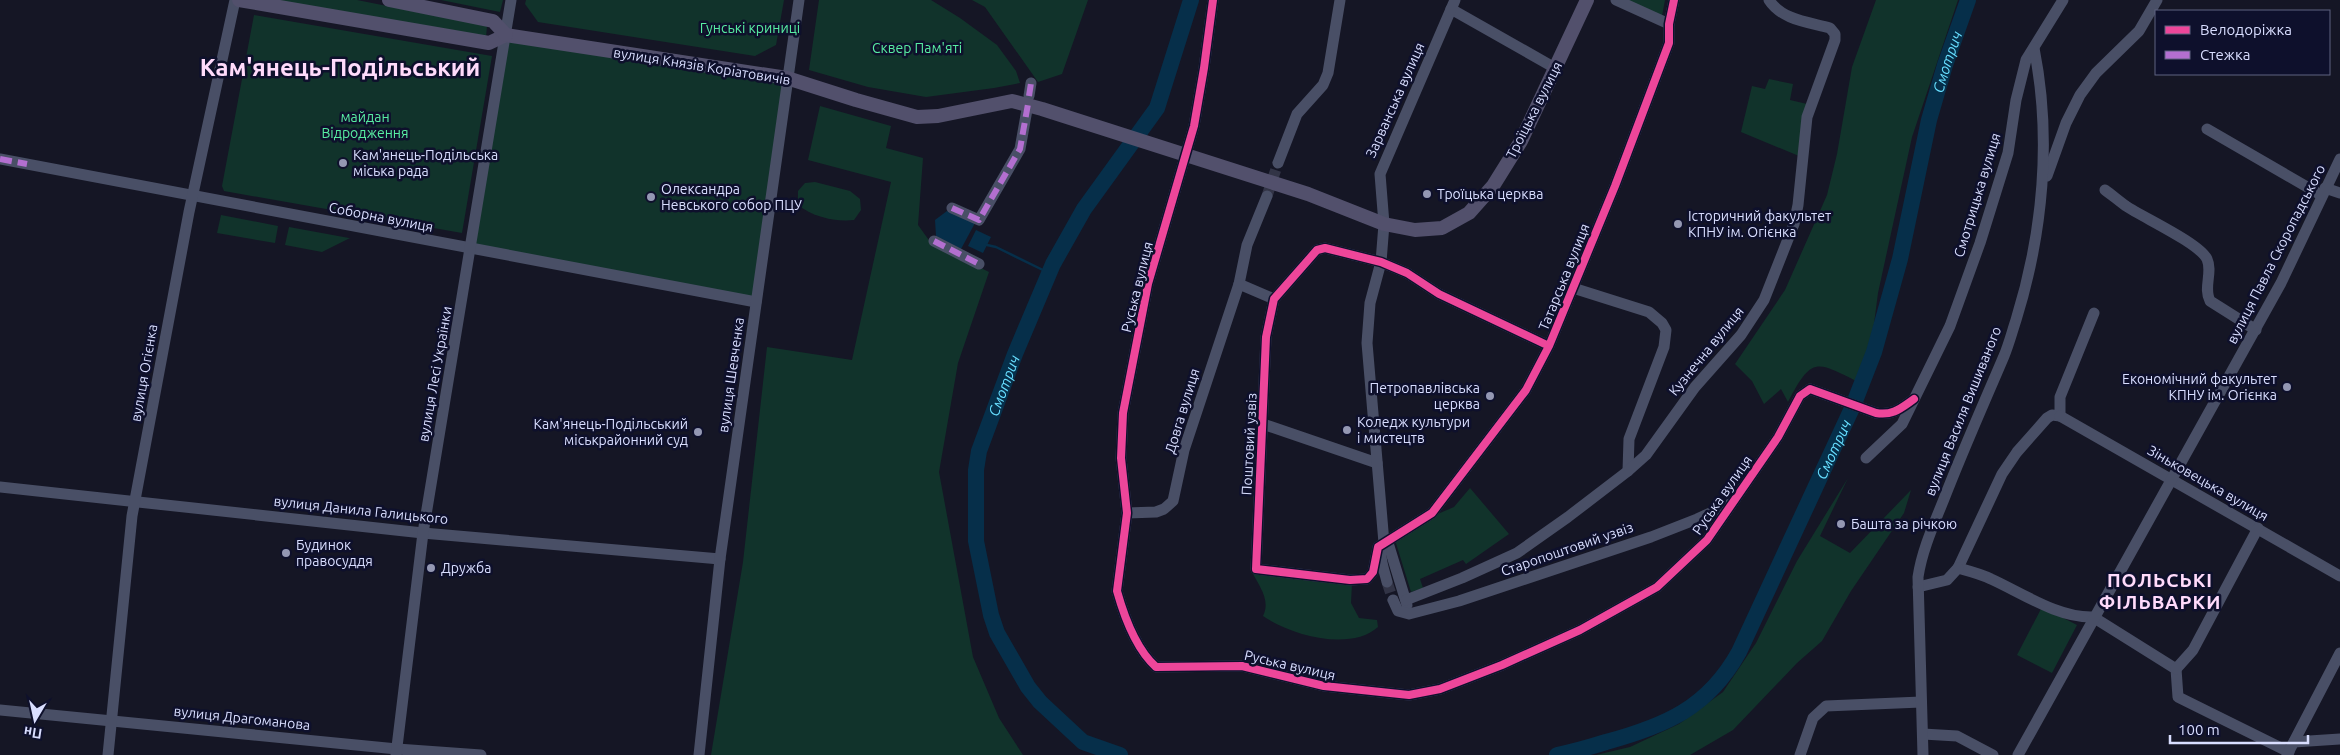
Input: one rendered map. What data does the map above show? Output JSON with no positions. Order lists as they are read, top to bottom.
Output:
{
  "streets": {
    "main road": ["вулиця Князів Коріатовичів", "Троїцька вулиця"],
    "street": [
      "Зарванська вулиця",
      "Смотрицька вулиця",
      "Соборна вулиця",
      "вулиця Павла Скоропадського",
      "Татарська вулиця",
      "Руська вулиця",
      "Кузнечна вулиця",
      "вулиця Огієнка",
      "вулиця Лесі Українки",
      "вулиця Шевченка",
      "Довга вулиця",
      "вулиця Василя Вишиваного",
      "Поштовий узвіз",
      "Зіньковецька вулиця",
      "вулиця Данила Галицького",
      "Старопоштовий узвіз",
      "вулиця Драгоманова"
    ]
  },
  "crossings": [
    ["вулиця Князів Коріатовичів", "Троїцька вулиця"],
    ["вулиця Князів Коріатовичів", "вулиця Лесі Українки"],
    ["вулиця Князів Коріатовичів", "вулиця Шевченка"],
    ["Зарванська вулиця", "Троїцька вулиця"],
    ["Зарванська вулиця", "Татарська вулиця"],
    ["Зарванська вулиця", "Поштовий узвіз"],
    ["Смотрицька вулиця", "Руська вулиця"],
    ["Смотрицька вулиця", "вулиця Василя Вишиваного"],
    ["Соборна вулиця", "вулиця Огієнка"],
    ["Соборна вулиця", "вулиця Лесі Українки"],
    ["Соборна вулиця", "вулиця Шевченка"],
    ["вулиця Павла Скоропадського", "Зіньковецька вулиця"],
    ["Татарська вулиця", "Поштовий узвіз"],
    ["Руська вулиця", "Довга вулиця"],
    ["Руська вулиця", "Старопоштовий узвіз"],
    ["вулиця Огієнка", "вулиця Данила Галицького"],
    ["вулиця Огієнка", "вулиця Драгоманова"],
    ["вулиця Лесі Українки", "вулиця Данила Галицького"],
    ["вулиця Лесі Українки", "вулиця Драгоманова"],
    ["вулиця Шевченка", "вулиця Данила Галицького"]
  ],
  "districts": ["Кам'янець-Подільський", "ПОЛЬСЬКІ ФІЛЬВАРКИ"],
  "water": ["Смотрич"],
  "parks": ["Гунські криниці", "Сквер Пам'яті", "майдан Відродження"],
  "places": [
    "Кам'янець-Подільська міська рада",
    "Троїцька церква",
    "Олександра Невського собор ПЦУ",
    "Історичний факультет КПНУ ім. Огієнка",
    "Економічний факультет КПНУ ім. Огієнка",
    "Петропавлівська церква",
    "Коледж культури і мистецтв",
    "Кам'янець-Подільський міськрайонний суд",
    "Башта за річкою",
    "Будинок правосуддя",
    "Дружба"
  ],
  "legend": ["Велодоріжка", "Стежка"],
  "scale_bar": "100 m",
  "north": "bottom"
}
